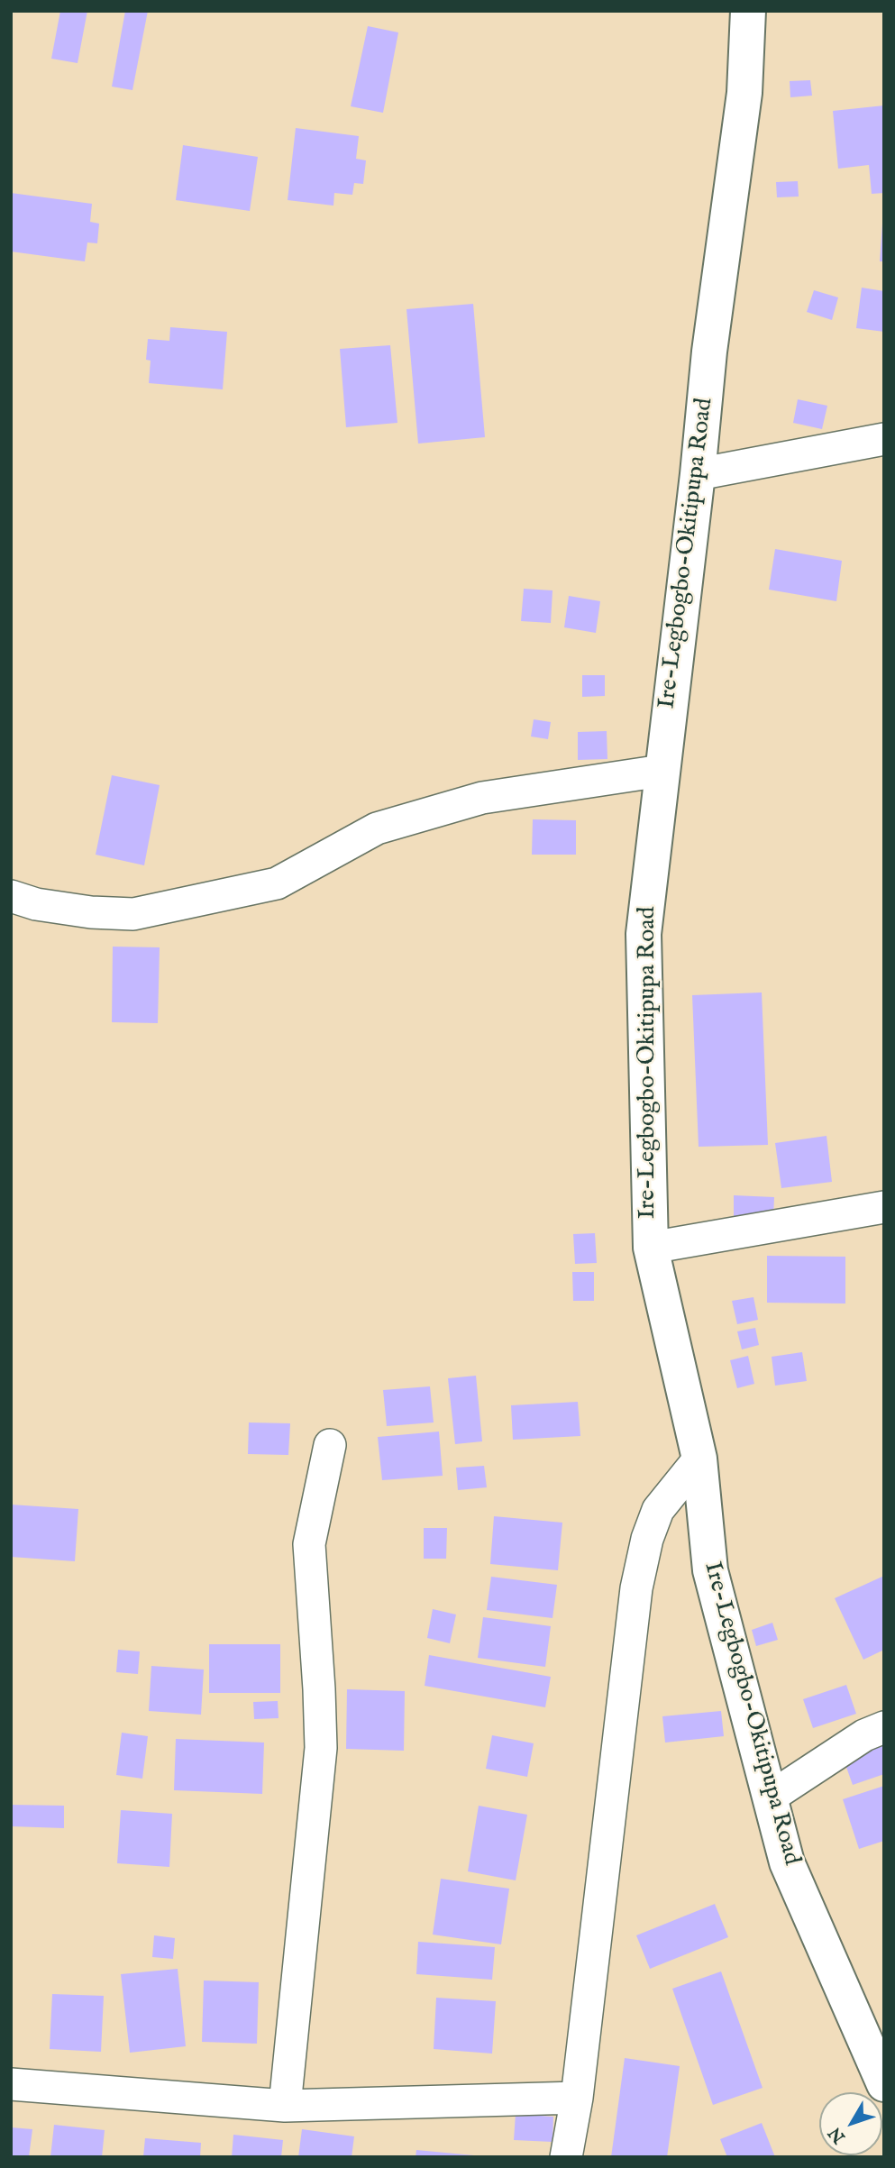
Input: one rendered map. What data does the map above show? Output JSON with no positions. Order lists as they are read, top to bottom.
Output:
{
  "streets": {
    "street": ["Ire-Legbogbo-Okitipupa Road"]
  },
  "north": "bottom left"
}
